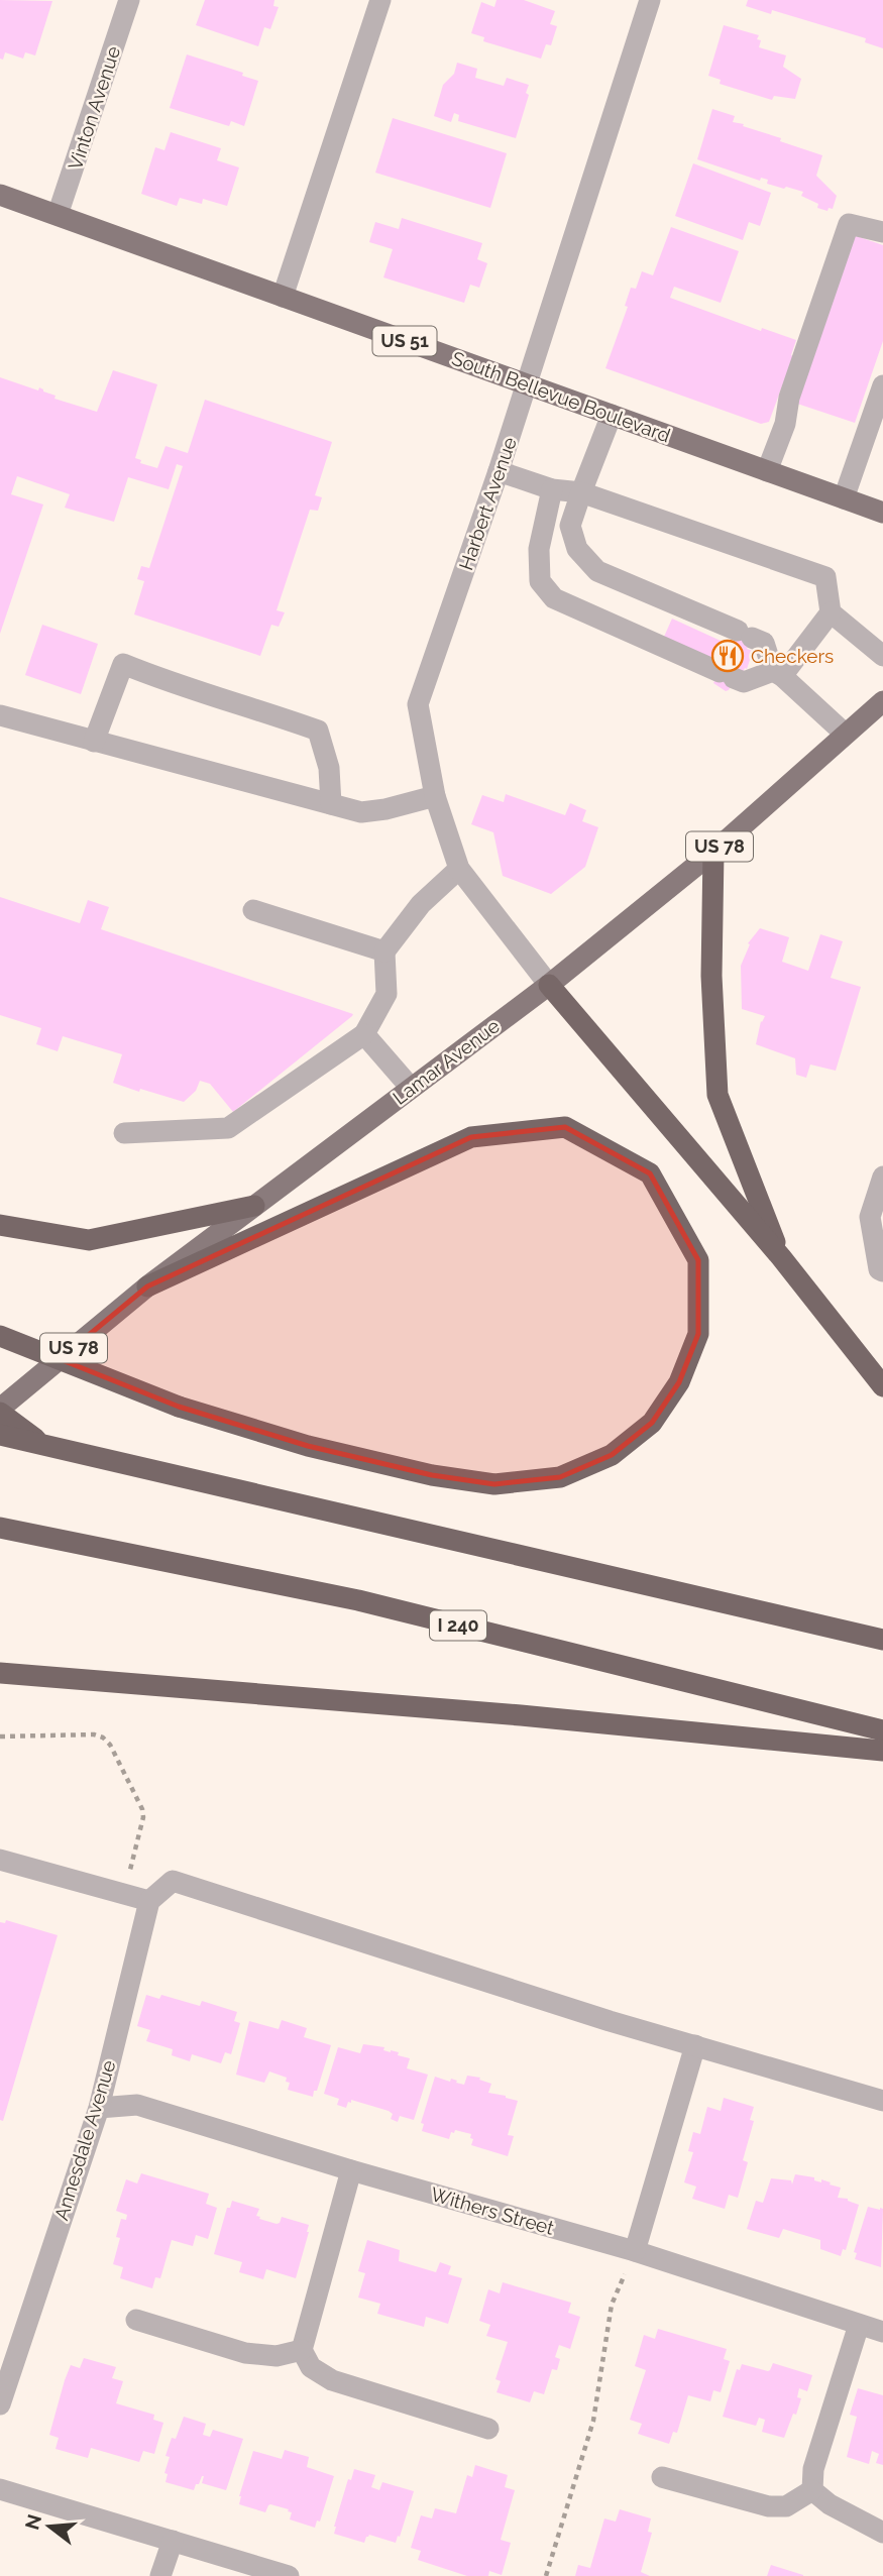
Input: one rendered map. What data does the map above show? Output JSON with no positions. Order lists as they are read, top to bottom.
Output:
{
  "streets": {
    "highway": ["I 240"],
    "main road": [
      "US 51",
      "South Bellevue Boulevard",
      "US 78",
      "Lamar Avenue"
    ],
    "street": [
      "Vinton Avenue",
      "Harbert Avenue",
      "Annesdale Avenue",
      "Withers Street"
    ]
  },
  "crossings": [
    ["Vinton Avenue", "South Bellevue Boulevard"],
    ["South Bellevue Boulevard", "Harbert Avenue"],
    ["Harbert Avenue", "Lamar Avenue"],
    ["Annesdale Avenue", "Withers Street"]
  ],
  "places": {
    "restaurant": ["Checkers"]
  },
  "north": "left"
}
